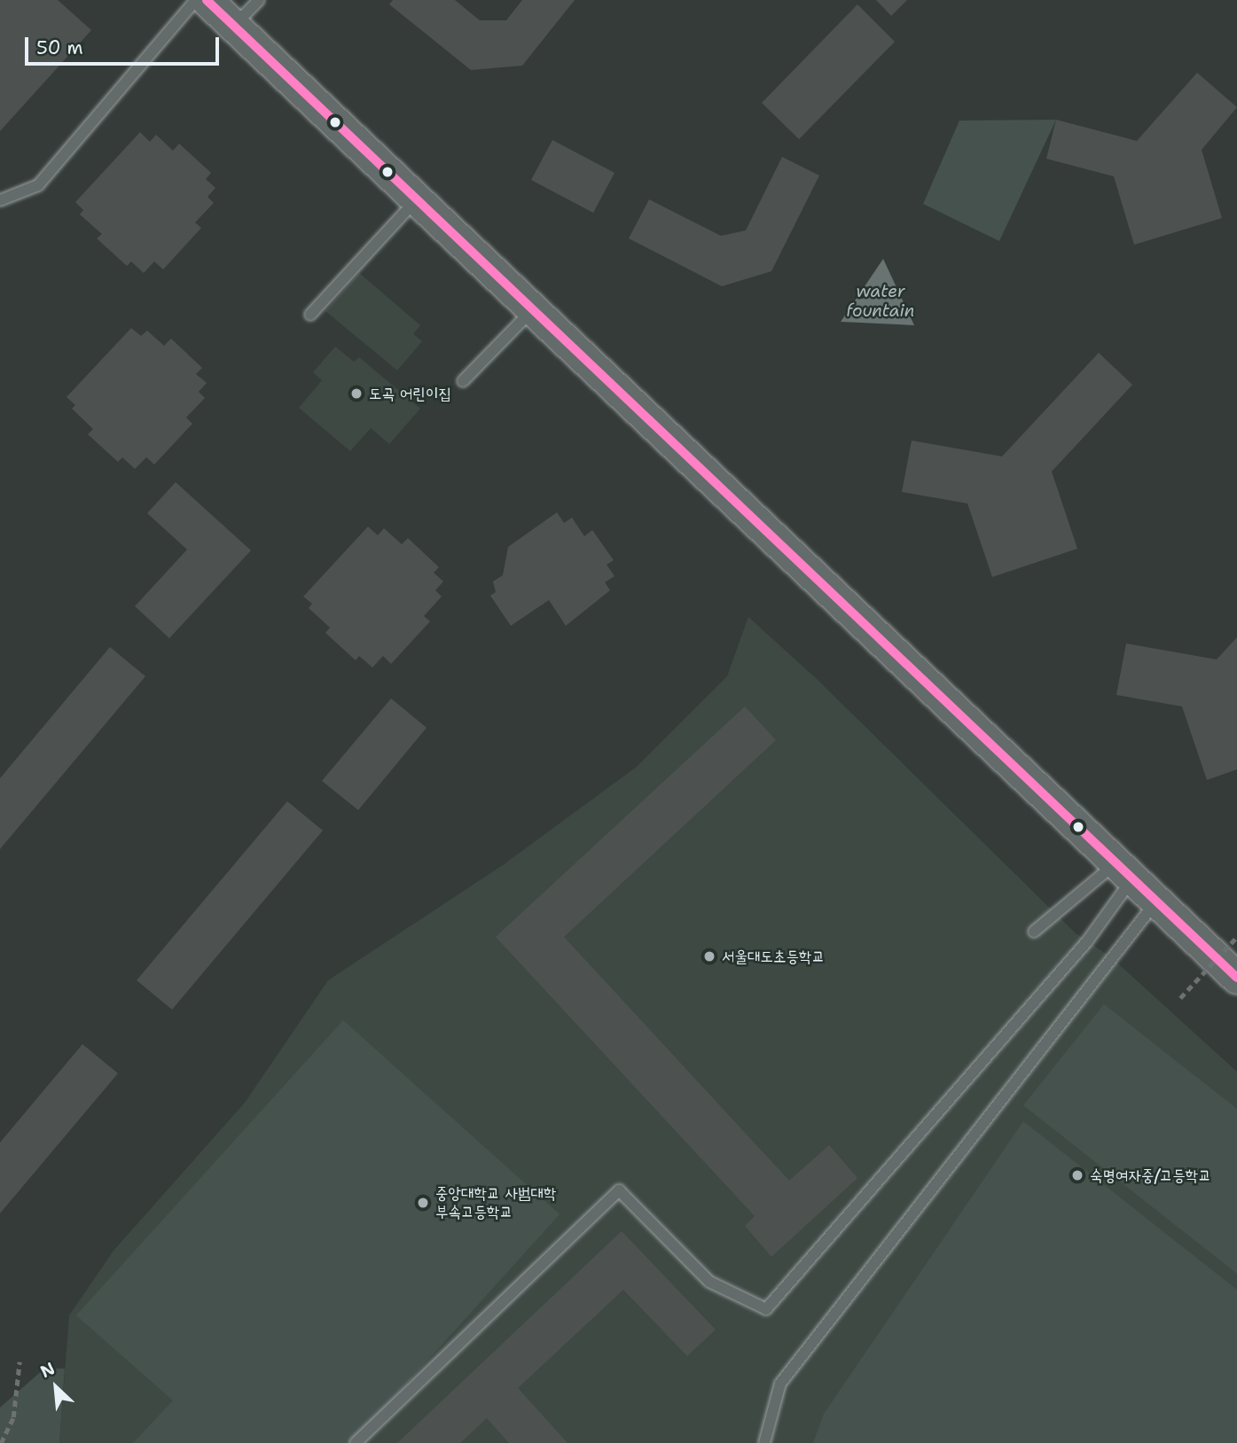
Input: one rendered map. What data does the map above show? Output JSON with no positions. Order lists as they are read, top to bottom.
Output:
{
  "water": ["water fountain"],
  "places": [
    "도곡 어린이집",
    "서울대도초등학교",
    "숙명여자중/고등학교",
    "중앙대학교 사범대학 부속고등학교"
  ],
  "scale_bar": "50 m",
  "north": "top left"
}
